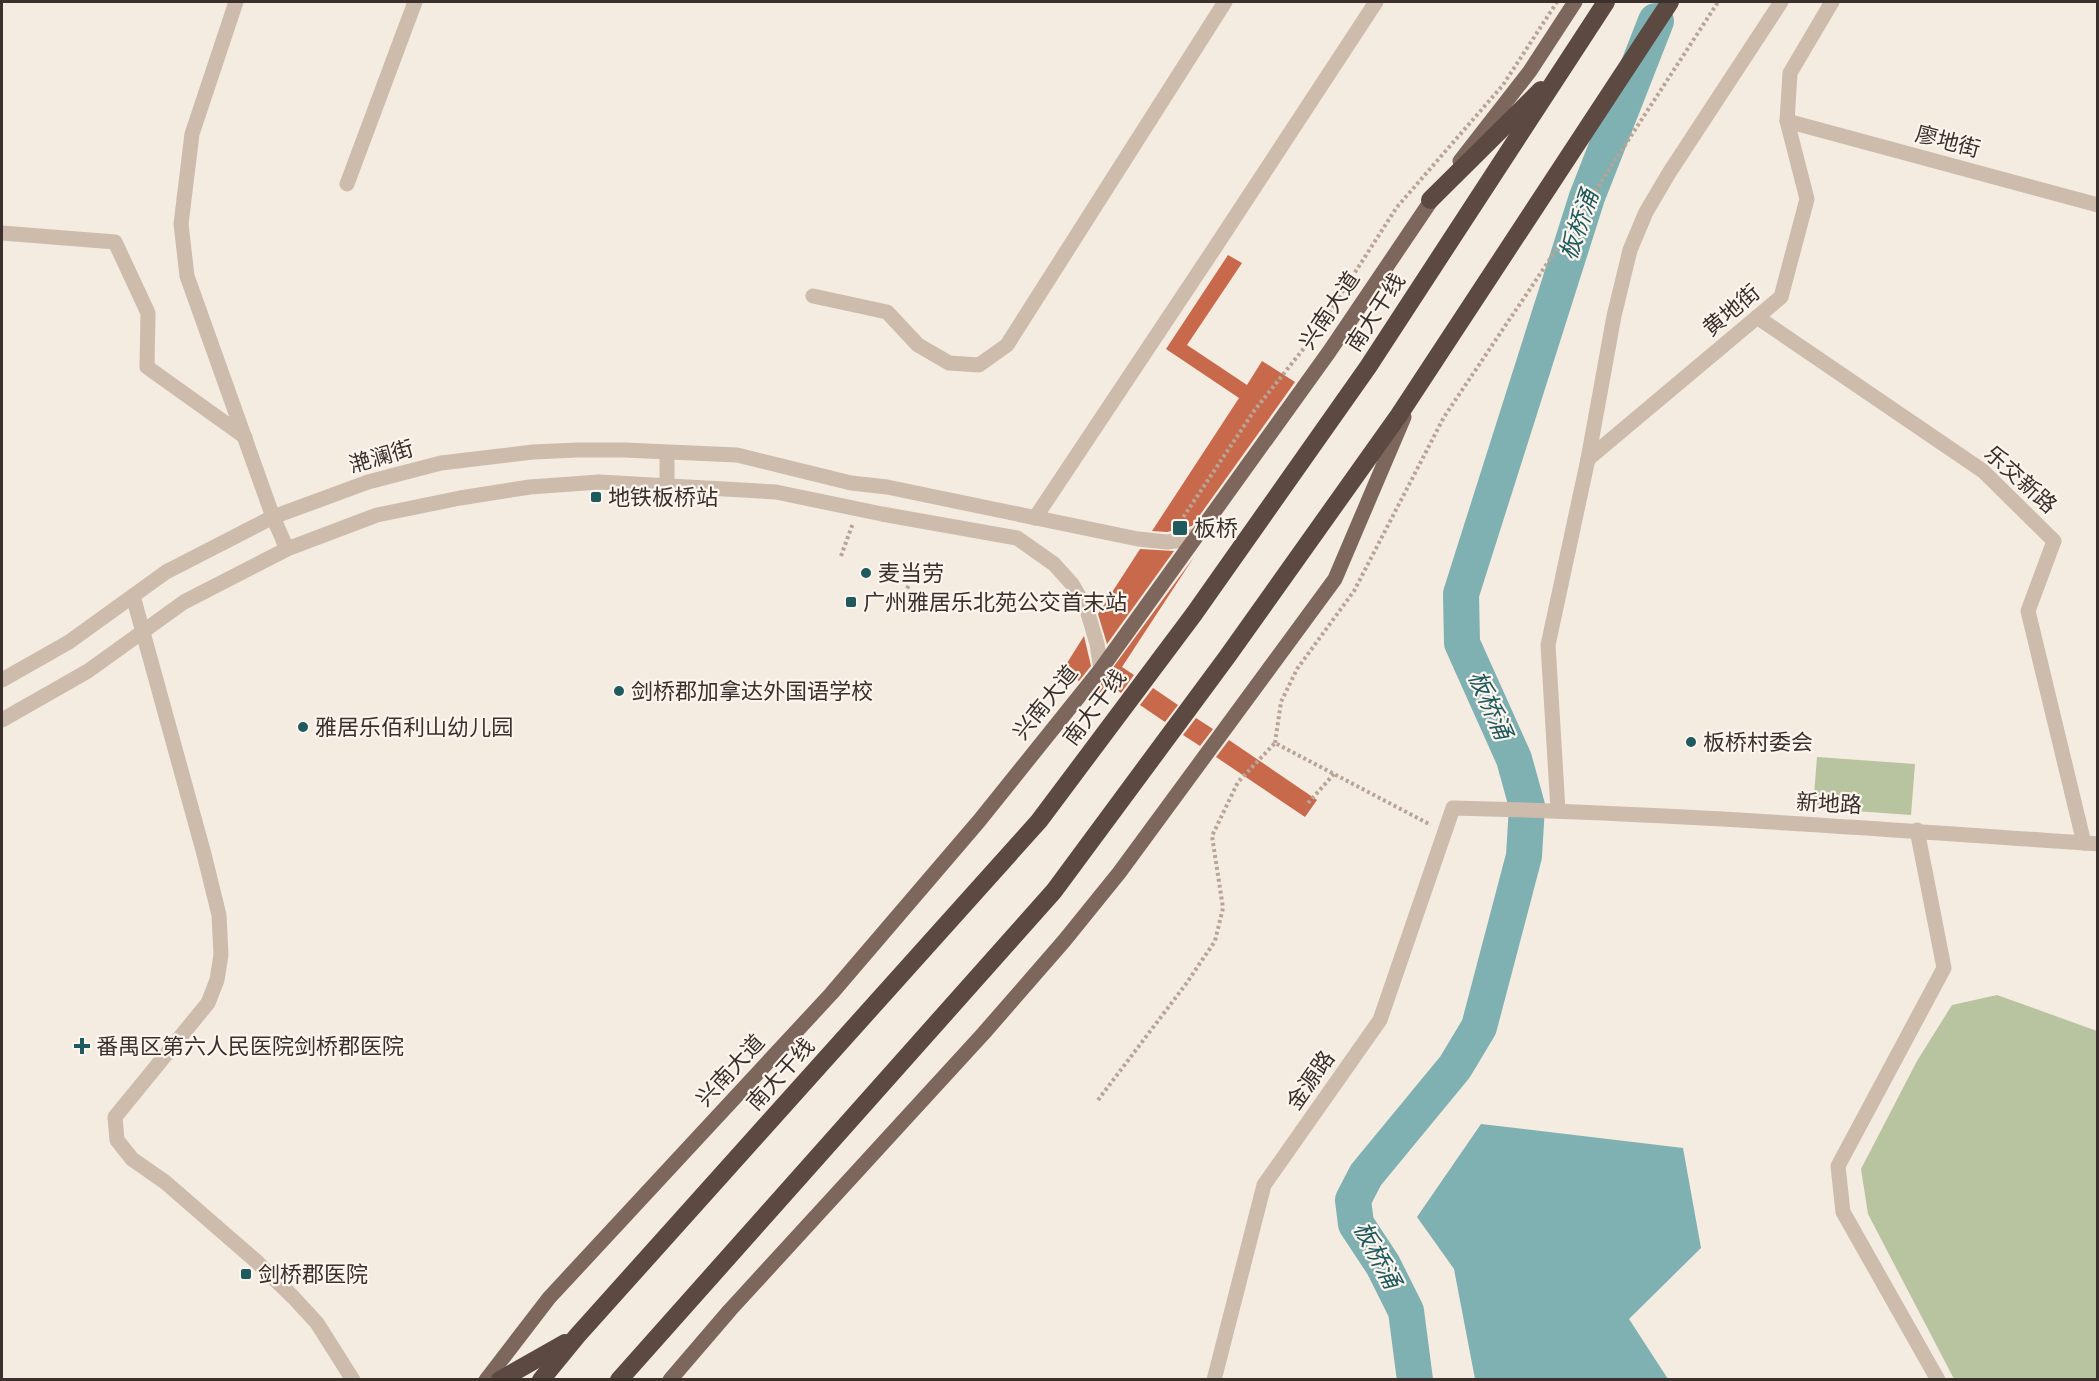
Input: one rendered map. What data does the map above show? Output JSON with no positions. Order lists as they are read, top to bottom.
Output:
{
  "streets": {
    "highway": ["南大干线"],
    "main road": ["兴南大道"],
    "street": [
      "廖地街",
      "黄地街",
      "滟澜街",
      "乐交新路",
      "新地路",
      "金源路"
    ]
  },
  "crossings": [
    ["廖地街", "黄地街"],
    ["黄地街", "乐交新路"],
    ["乐交新路", "新地路"],
    ["新地路", "金源路"]
  ],
  "water": ["板桥涌"],
  "places": {
    "transit": [
      "地铁板桥站",
      "板桥",
      "广州雅居乐北苑公交首末站",
      "剑桥郡医院"
    ],
    "other": [
      "麦当劳",
      "剑桥郡加拿达外国语学校",
      "雅居乐佰利山幼儿园",
      "板桥村委会"
    ],
    "health": ["番禺区第六人民医院剑桥郡医院"]
  }
}
